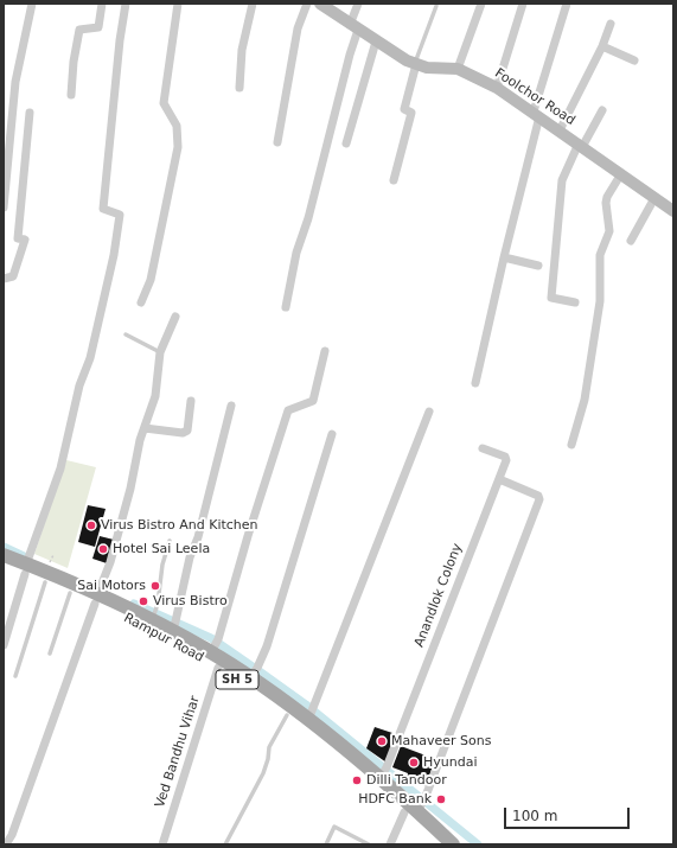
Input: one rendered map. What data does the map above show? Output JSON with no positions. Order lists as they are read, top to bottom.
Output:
{
  "streets": {
    "main road": ["Rampur Road", "SH 5"],
    "street": ["Foolchor Road", "Anandlok Colony", "Ved Bandhu Vihar"]
  },
  "crossings": [
    ["Rampur Road", "Ved Bandhu Vihar"]
  ],
  "places": [
    "Virus Bistro And Kitchen",
    "Hotel Sai Leela",
    "Sai Motors",
    "Virus Bistro",
    "Mahaveer Sons",
    "Hyundai",
    "Dilli Tandoor",
    "HDFC Bank"
  ],
  "scale_bar": "100 m"
}
